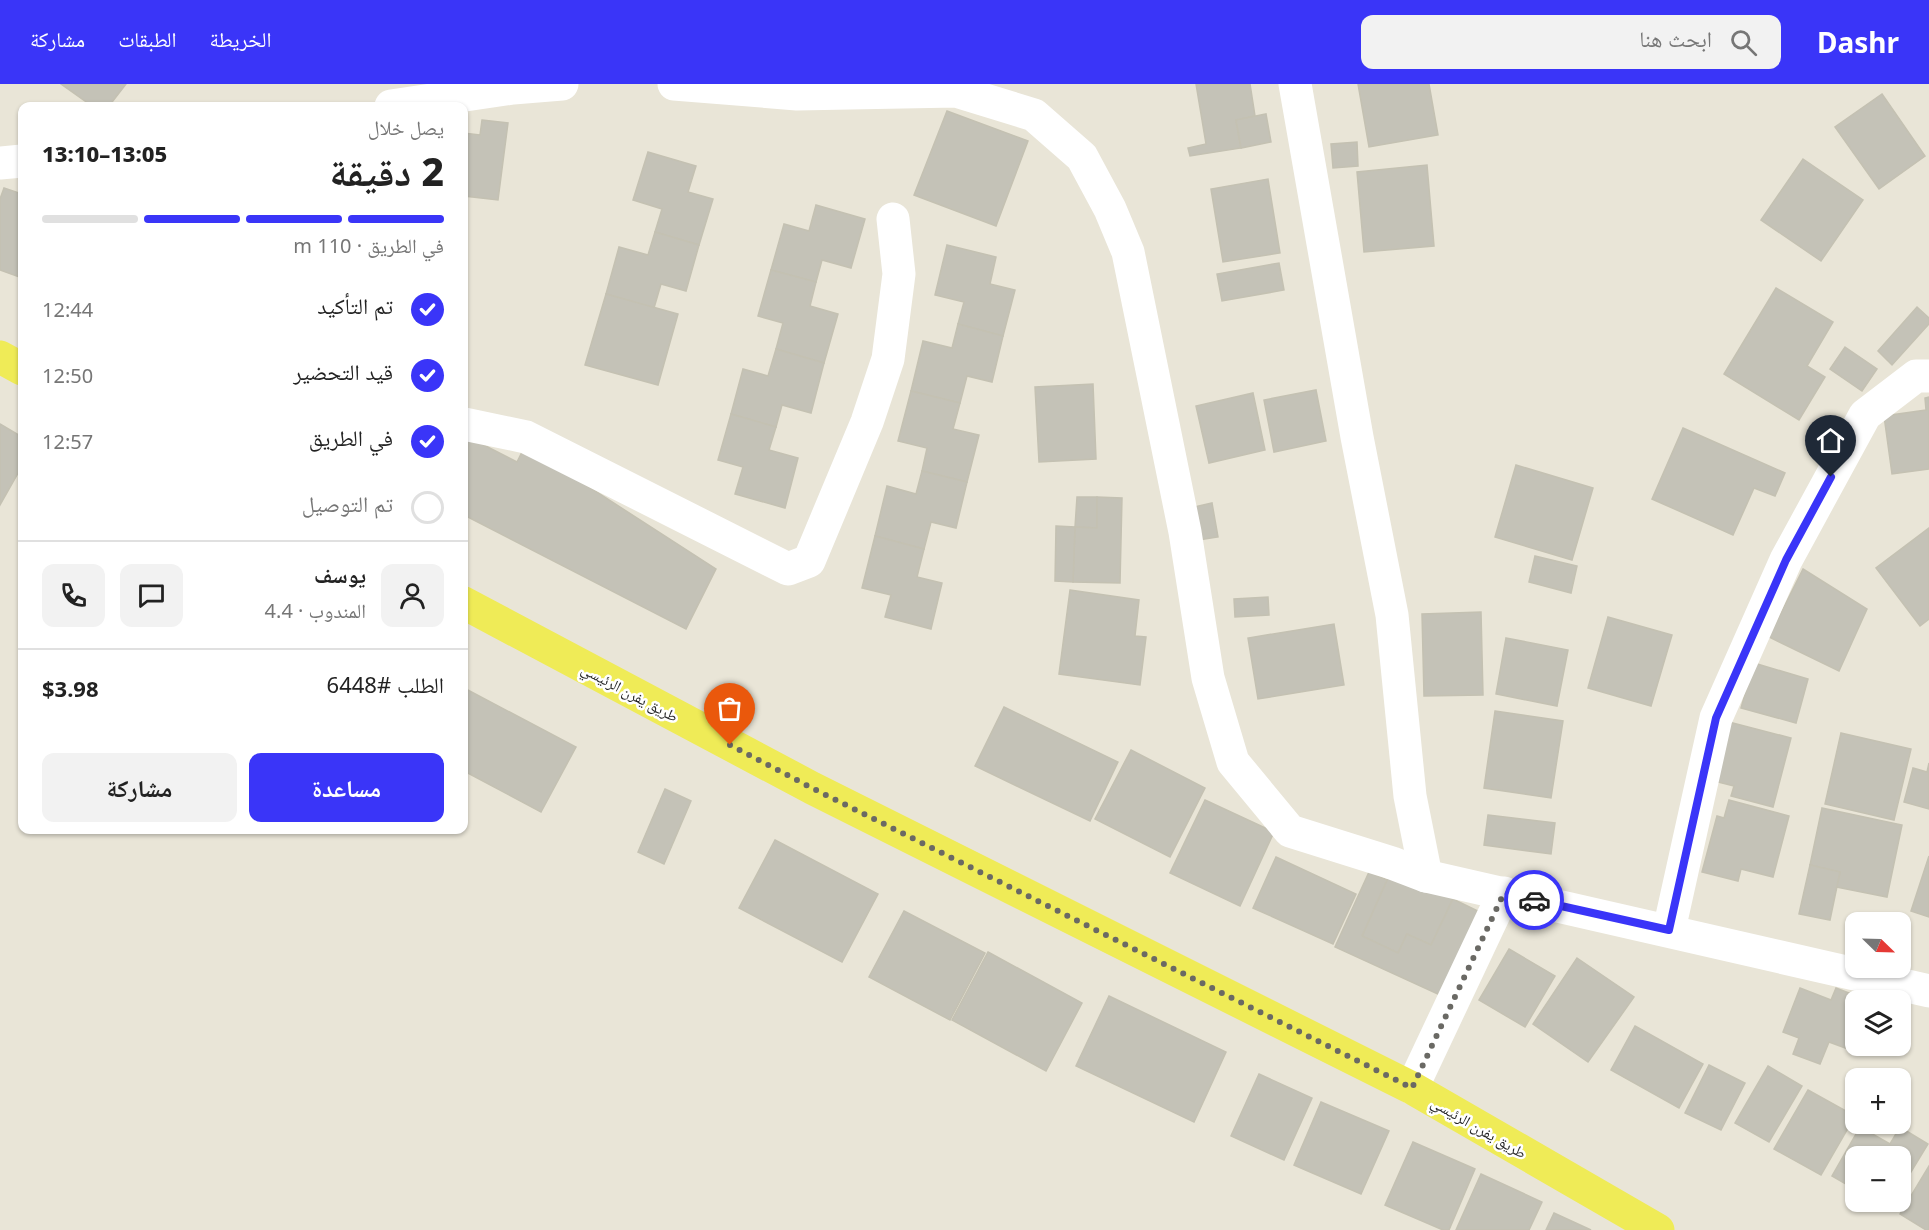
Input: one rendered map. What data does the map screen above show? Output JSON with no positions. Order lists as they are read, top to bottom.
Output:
{
  "streets": {
    "main road": ["طريق يفرن الرئيسي"]
  },
  "north": "bottom right",
  "page": {
    "header": "Dashr",
    "search": "ابحث هنا",
    "nav": ["الخريطة", "الطبقات", "مشاركة"],
    "heading": ["2 دقيقة", "يصل خلال", "13:05–13:10"],
    "panel": [
      "يوسف",
      "المندوب · 4.4",
      "الطلب #6448",
      "$3.98"
    ],
    "bar": "في الطريق · 110 m",
    "list": [
      ["تم التأكيد", "12:44"],
      ["قيد التحضير", "12:50"],
      ["في الطريق", "12:57"],
      "تم التوصيل"
    ],
    "buttons": ["مساعدة", "مشاركة"],
    "map_buttons": ["+", "−"]
  }
}
